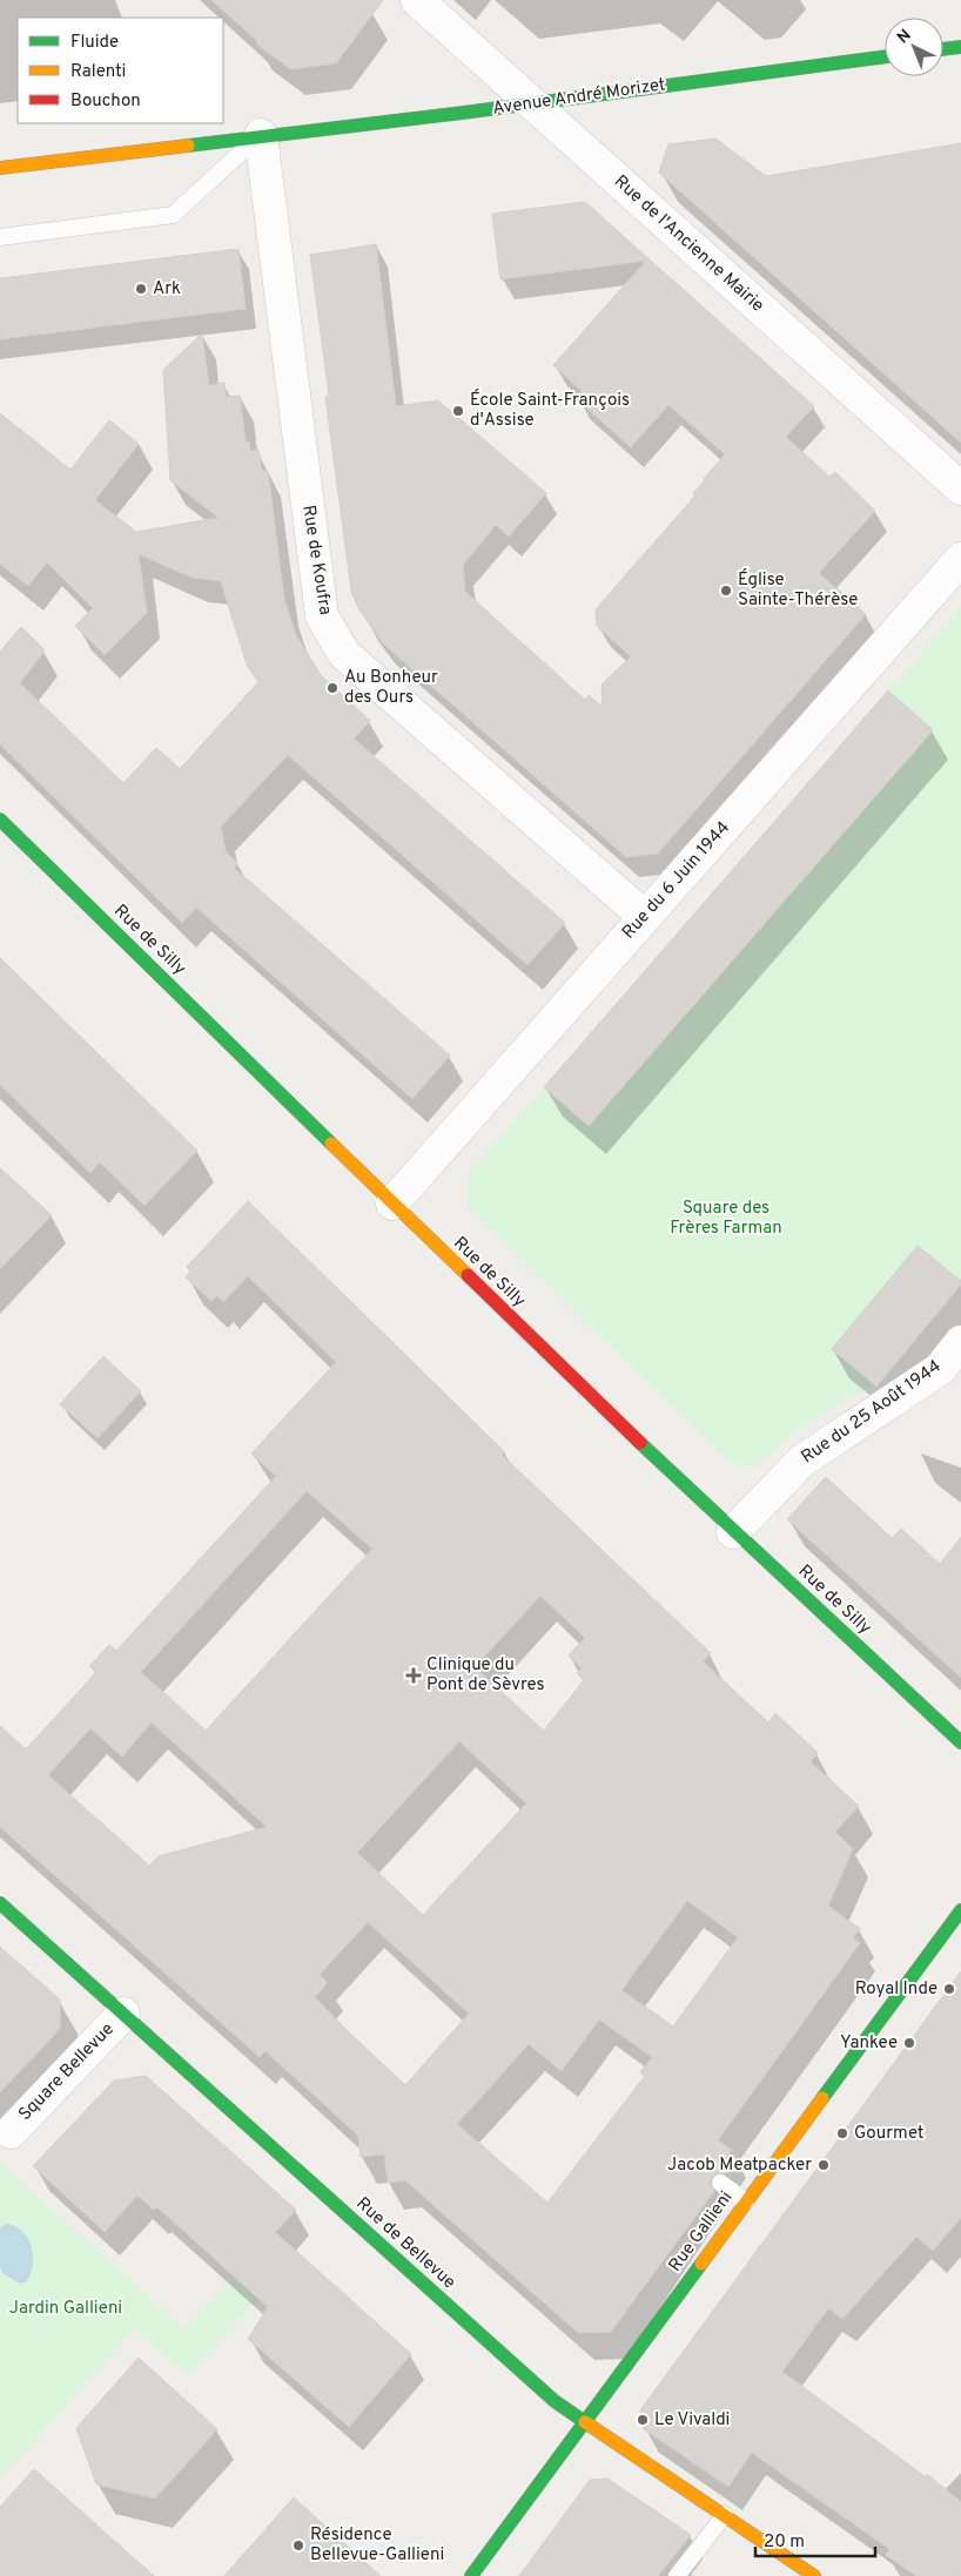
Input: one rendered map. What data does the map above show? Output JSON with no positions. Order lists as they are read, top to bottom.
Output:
{
  "streets": {
    "main road": [
      "Avenue André Morizet",
      "Rue de Silly",
      "Rue Gallieni",
      "Rue de Bellevue"
    ],
    "street": [
      "Rue de l'Ancienne Mairie",
      "Rue de Koufra",
      "Rue du 6 Juin 1944",
      "Rue du 25 Août 1944",
      "Square Bellevue"
    ]
  },
  "crossings": [
    ["Avenue André Morizet", "Rue de l'Ancienne Mairie"],
    ["Avenue André Morizet", "Rue de Koufra"],
    ["Rue de Koufra", "Rue du 6 Juin 1944"],
    ["Rue du 6 Juin 1944", "Rue de Silly"],
    ["Rue de Silly", "Rue du 25 Août 1944"],
    ["Square Bellevue", "Rue de Bellevue"],
    ["Rue Gallieni", "Rue de Bellevue"]
  ],
  "parks": ["Square des Frères Farman", "Jardin Gallieni"],
  "places": {
    "other": [
      "Ark",
      "École Saint-François d'Assise",
      "Église Sainte-Thérèse",
      "Au Bonheur des Ours",
      "Royal Inde",
      "Yankee",
      "Gourmet",
      "Jacob Meatpacker",
      "Le Vivaldi",
      "Résidence Bellevue-Gallieni"
    ],
    "health": ["Clinique du Pont de Sèvres"]
  },
  "legend": ["Fluide", "Ralenti", "Bouchon"],
  "scale_bar": "20 m",
  "north": "top left"
}
